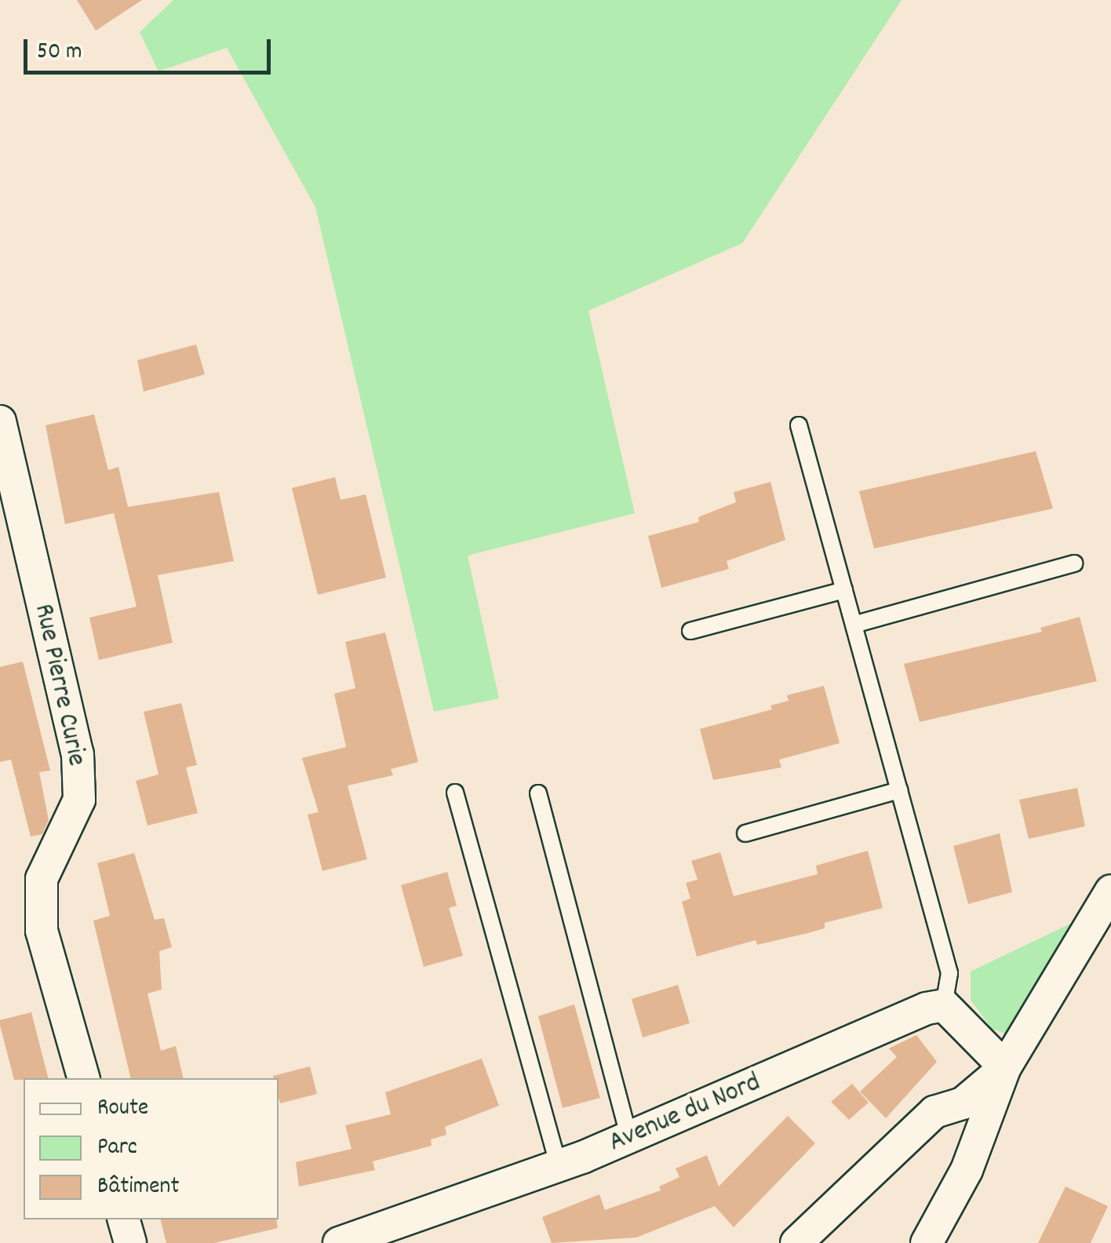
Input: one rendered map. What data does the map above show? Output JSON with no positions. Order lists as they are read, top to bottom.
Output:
{
  "streets": {
    "street": ["Rue Pierre Curie", "Avenue du Nord"]
  },
  "legend": ["Route", "Parc", "Bâtiment"],
  "scale_bar": "50 m"
}
